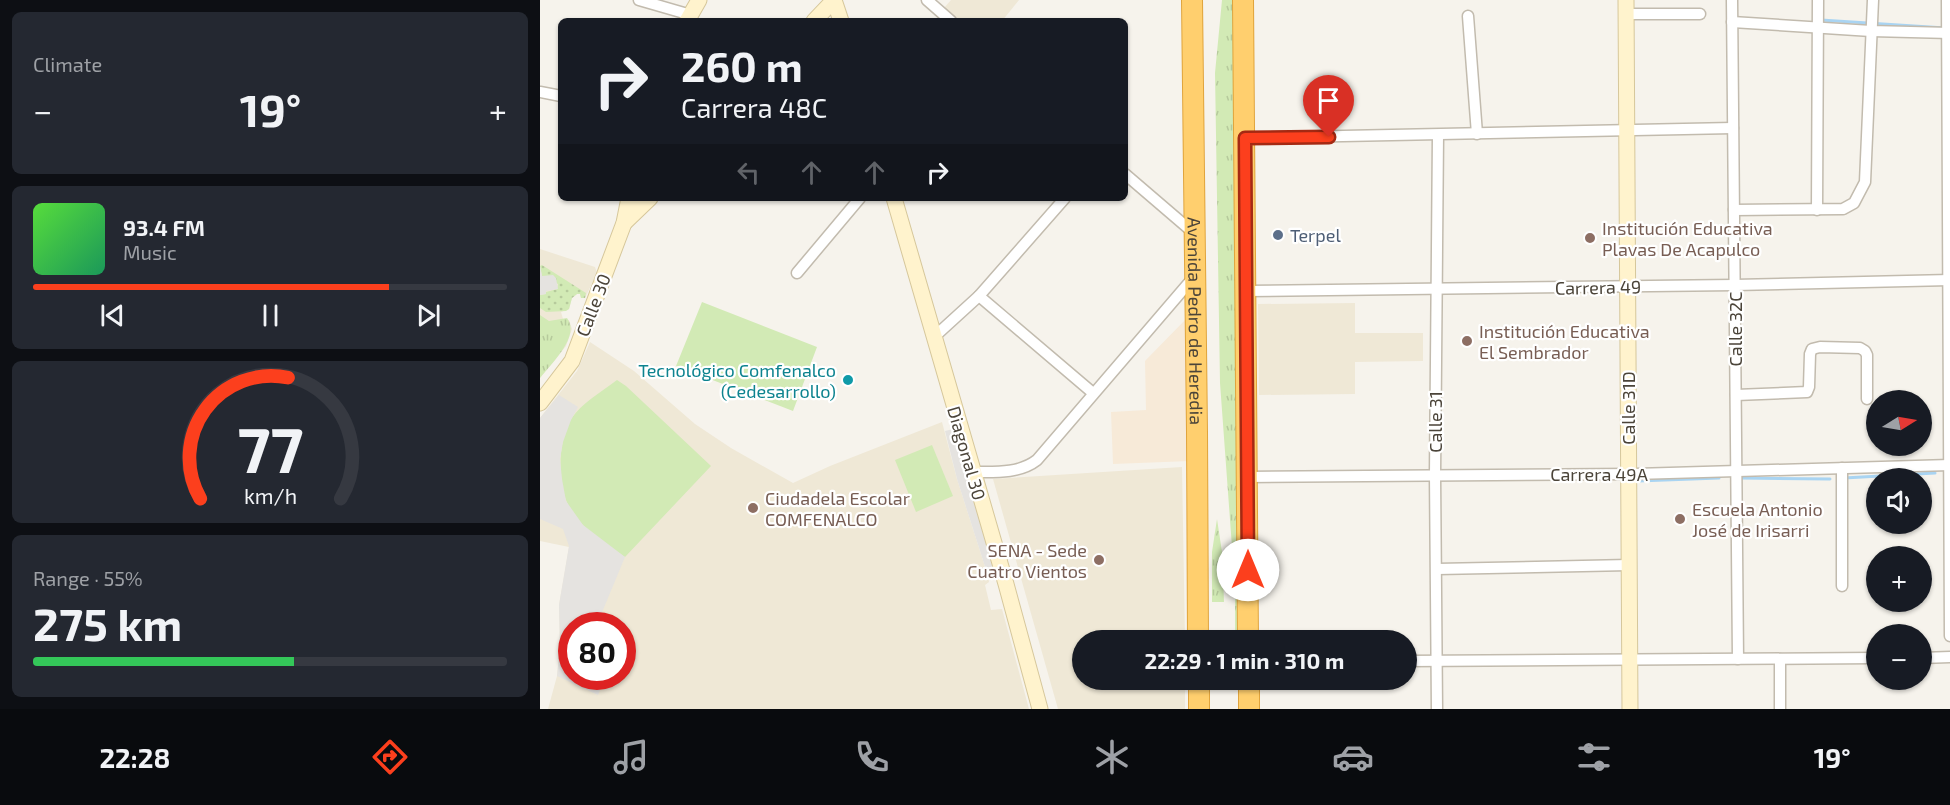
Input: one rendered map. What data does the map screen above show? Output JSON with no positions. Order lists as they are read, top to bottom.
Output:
{
  "streets": {
    "highway": ["Avenida Pedro de Heredia"],
    "street": [
      "Carrera 49",
      "Calle 30",
      "Calle 32C",
      "Calle 31D",
      "Calle 31",
      "Diagonal 30",
      "Carrera 49A"
    ]
  },
  "crossings": [
    ["Carrera 49", "Calle 32C"],
    ["Carrera 49", "Calle 31D"],
    ["Carrera 49", "Calle 31"],
    ["Calle 32C", "Carrera 49A"],
    ["Calle 31D", "Carrera 49A"],
    ["Calle 31", "Carrera 49A"]
  ],
  "places": [
    "Terpel",
    "Institución Educativa Plavas De Acapulco",
    "Institución Educativa El Sembrador",
    "Tecnológico Comfenalco (Cedesarrollo)",
    "Ciudadela Escolar COMFENALCO",
    "Escuela Antonio José de Irisarri",
    "SENA - Sede Cuatro Vientos"
  ],
  "north": "right",
  "page": {
    "tile": [
      "Climate",
      ["Range · 55%", "275 km"]
    ],
    "turn": ["260 m", "Carrera 48C"],
    "heat": ["−", "19°", "+"],
    "song": ["93.4 FM", "Music"],
    "map_buttons": ["+", "−"],
    "limit": "80",
    "trip": "22:29 · 1 min · 310 m",
    "tabs": ["22:28", "19°"],
    "gauge": ["77", "km/h"]
  }
}
